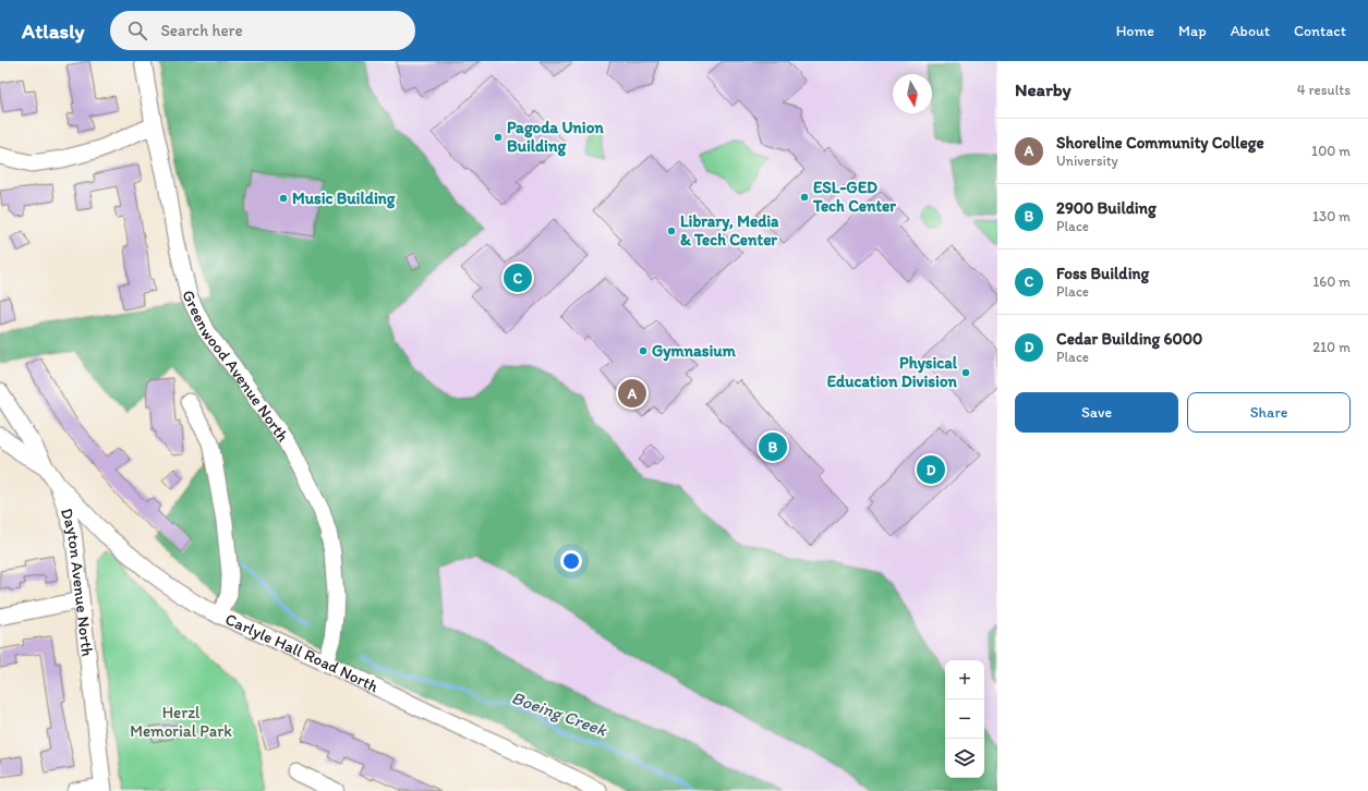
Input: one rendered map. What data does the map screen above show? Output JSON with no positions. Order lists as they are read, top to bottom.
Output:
{
  "streets": {
    "street": ["Greenwood Avenue North", "Dayton Avenue North", "Carlyle Hall Road North"]
  },
  "crossings": [
    ["Greenwood Avenue North", "Carlyle Hall Road North"],
    ["Dayton Avenue North", "Carlyle Hall Road North"]
  ],
  "water": ["Boeing Creek"],
  "parks": ["Herzl Memorial Park"],
  "places": [
    "Pagoda Union Building",
    "ESL-GED Tech Center",
    "Music Building",
    "Library, Media & Tech Center",
    "Gymnasium",
    "Physical Education Division"
  ],
  "north": "bottom",
  "page": {
    "header": "Atlasly",
    "search": "Search here",
    "nav": [
      "Home",
      "Map",
      "About",
      "Contact"
    ],
    "heading": ["Nearby", "4 results"],
    "list": [
      {
        "mark": "A",
        "name": "Shoreline Community College",
        "note": "University",
        "value": "100 m"
      },
      {
        "mark": "B",
        "name": "2900 Building",
        "note": "Place",
        "value": "130 m"
      },
      {
        "mark": "C",
        "name": "Foss Building",
        "note": "Place",
        "value": "160 m"
      },
      {
        "mark": "D",
        "name": "Cedar Building 6000",
        "note": "Place",
        "value": "210 m"
      }
    ],
    "pins": [
      "C",
      "A",
      "B",
      "D"
    ],
    "buttons": ["Save", "Share"],
    "map_buttons": ["+", "−"]
  }
}
